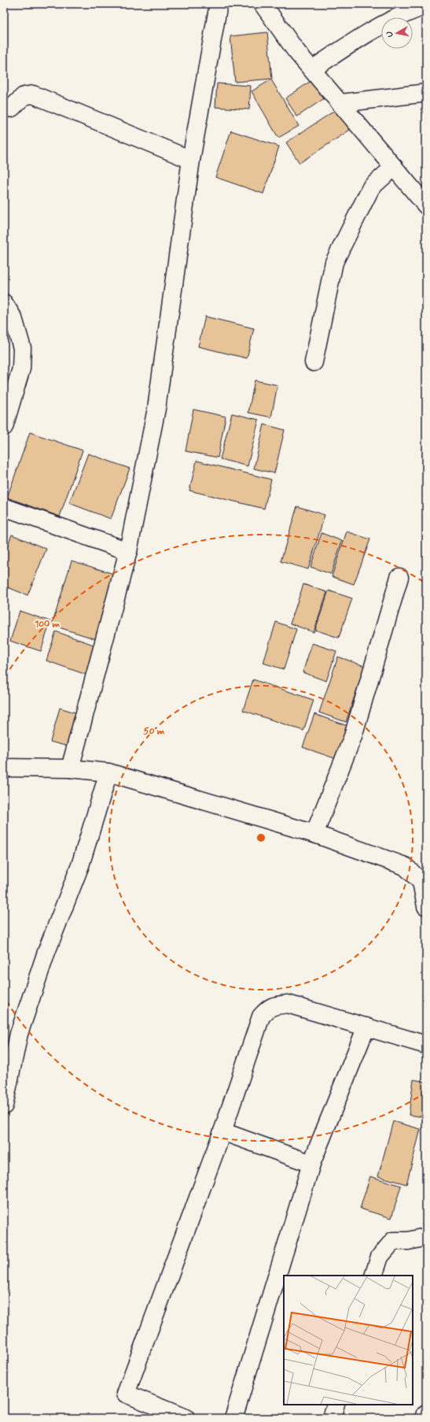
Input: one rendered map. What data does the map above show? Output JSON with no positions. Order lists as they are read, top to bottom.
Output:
{
  "north": "left",
  "rings": ["100 m", "50 m"]
}
